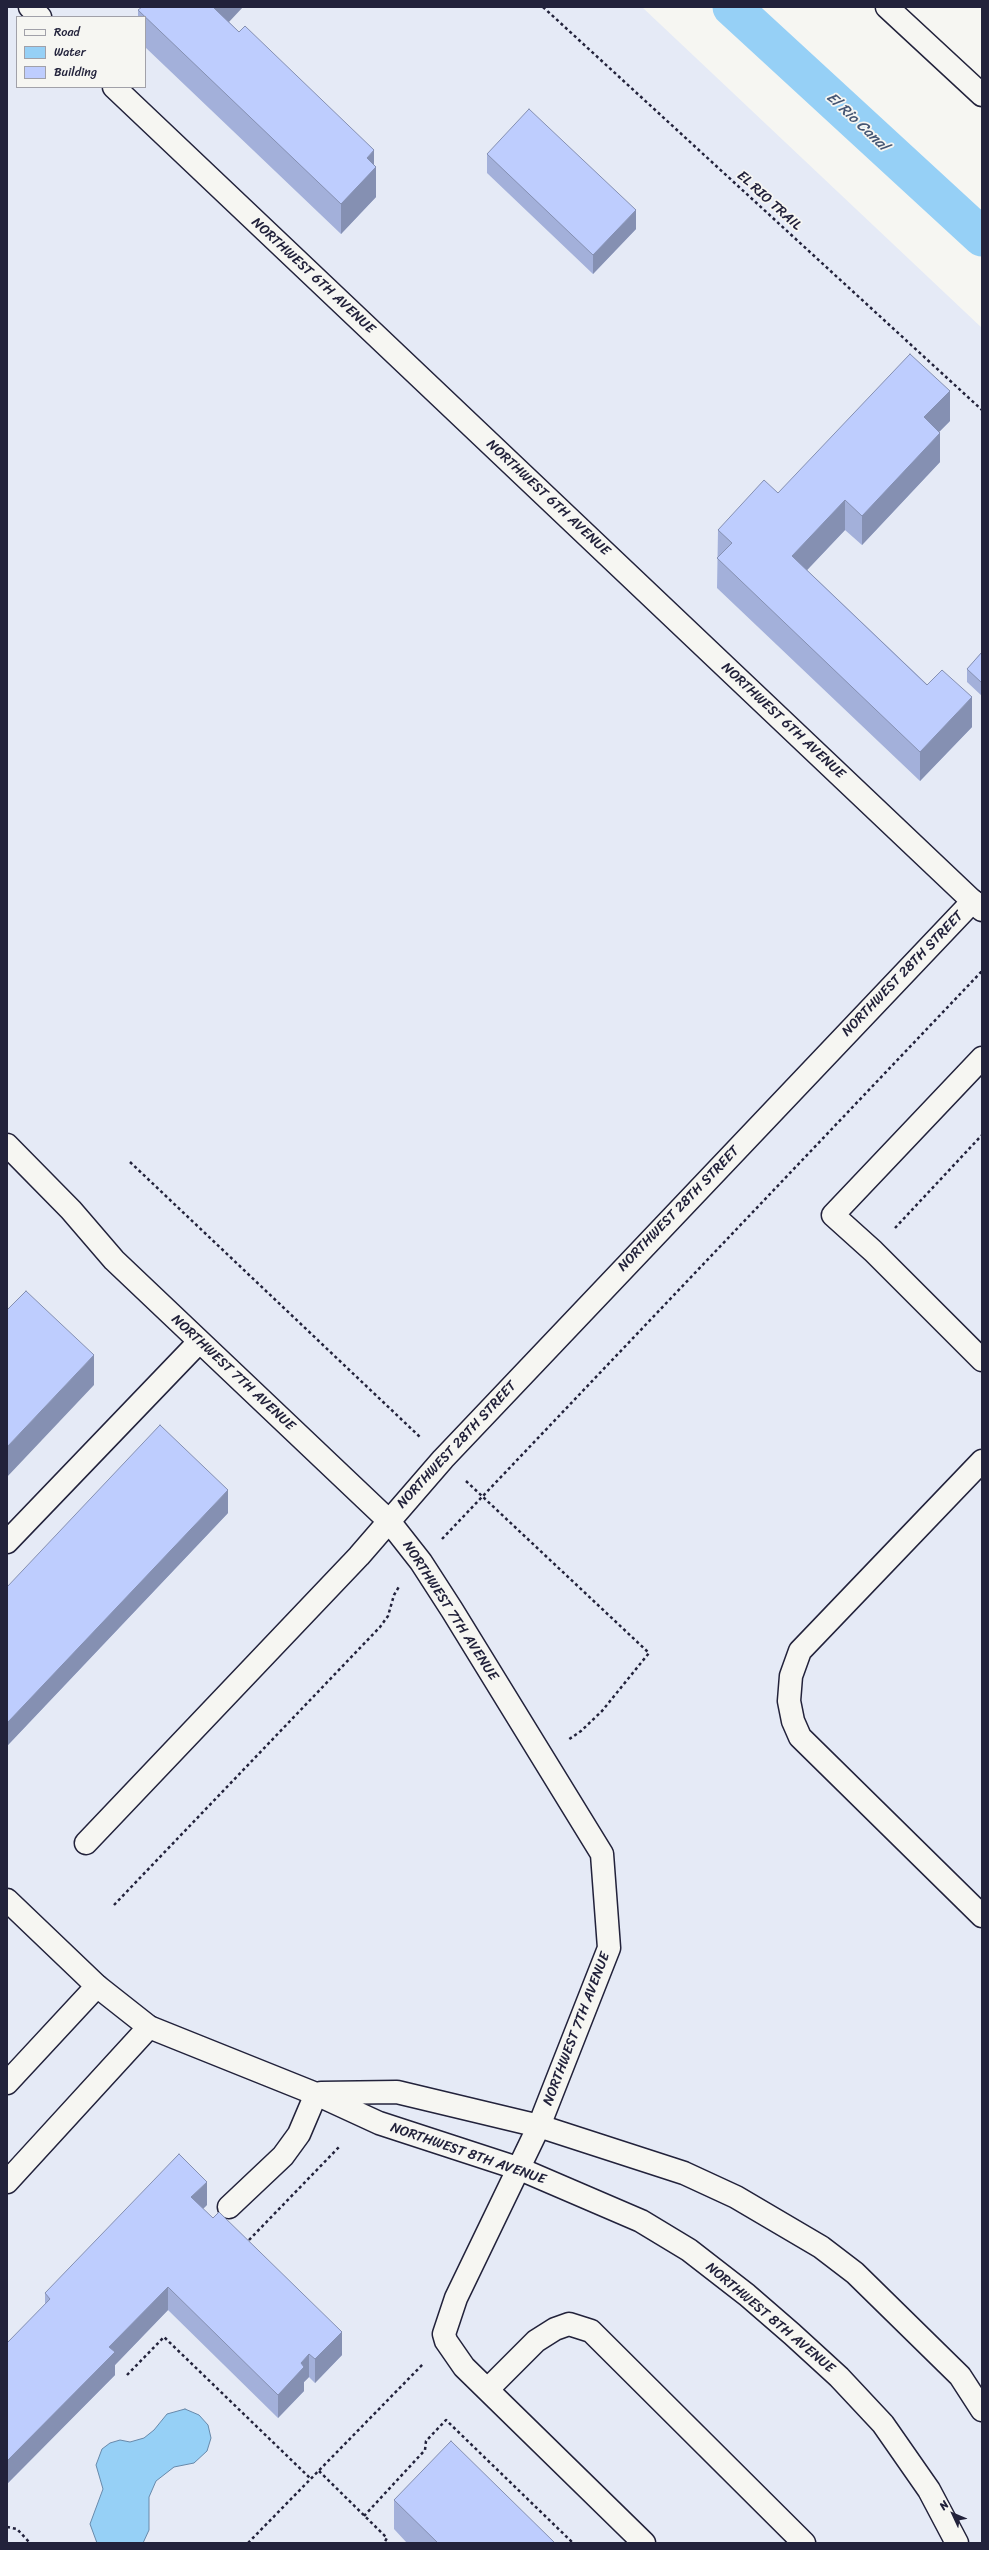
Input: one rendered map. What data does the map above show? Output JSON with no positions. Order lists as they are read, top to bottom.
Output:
{
  "streets": {
    "street": [
      "NORTHWEST 6TH AVENUE",
      "NORTHWEST 28TH STREET",
      "NORTHWEST 7TH AVENUE",
      "NORTHWEST 8TH AVENUE"
    ],
    "path": ["EL RIO TRAIL"]
  },
  "crossings": [
    ["NORTHWEST 6TH AVENUE", "NORTHWEST 28TH STREET"],
    ["NORTHWEST 28TH STREET", "NORTHWEST 7TH AVENUE"],
    ["NORTHWEST 7TH AVENUE", "NORTHWEST 8TH AVENUE"]
  ],
  "water": ["El Rio Canal"],
  "legend": ["Road", "Water", "Building"],
  "north": "top left"
}
